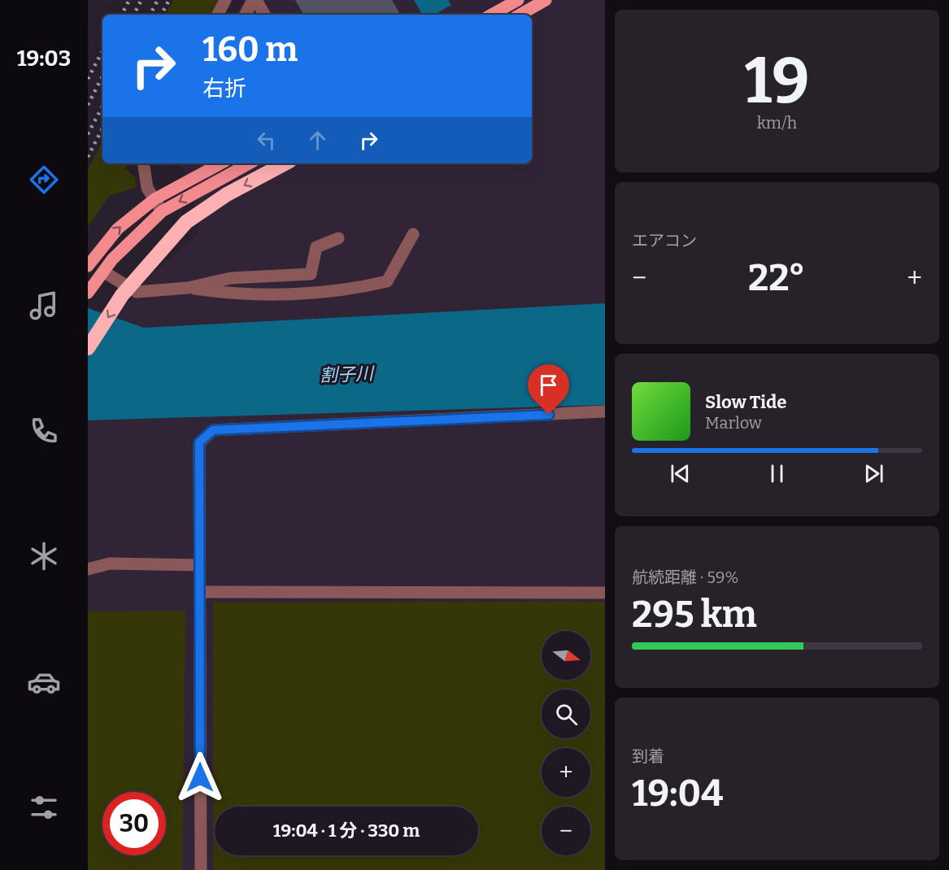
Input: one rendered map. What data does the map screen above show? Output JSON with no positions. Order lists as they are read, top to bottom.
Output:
{
  "water": ["割子川"],
  "north": "right",
  "page": {
    "tabs": "19:03",
    "tile": [
      ["19", "km/h"],
      "エアコン",
      ["航続距離 · 59%", "295 km"],
      ["到着", "19:04"]
    ],
    "turn": ["160 m", "右折"],
    "heat": ["−", "22°", "+"],
    "song": ["Slow Tide", "Marlow"],
    "map_buttons": ["+", "−"],
    "limit": "30",
    "trip": "19:04 · 1 分 · 330 m"
  }
}
